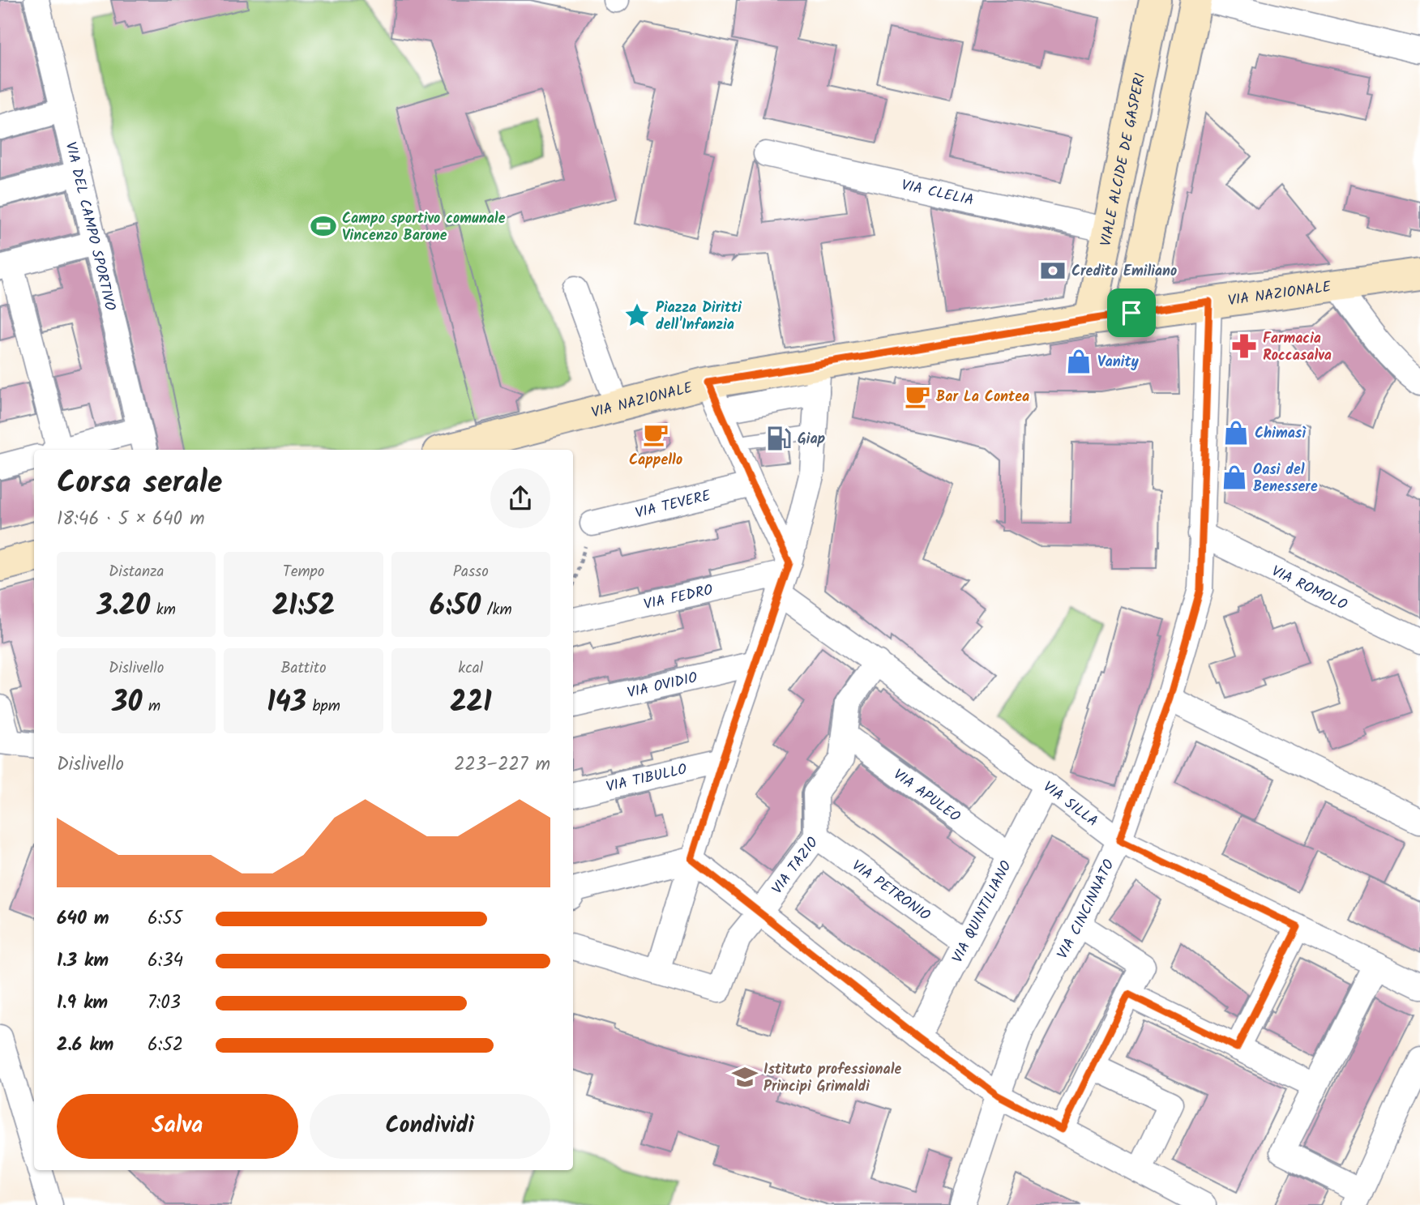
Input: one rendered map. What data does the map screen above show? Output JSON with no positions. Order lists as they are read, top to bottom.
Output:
{
  "streets": {
    "street": [
      "VIALE ALCIDE DE GASPERI",
      "VIA CLELIA",
      "VIA DEL CAMPO SPORTIVO",
      "VIA NAZIONALE",
      "VIA TEVERE",
      "VIA ROMOLO",
      "VIA FEDRO",
      "VIA OVIDIO",
      "VIA TIBULLO",
      "VIA APULEO",
      "VIA SILLA",
      "VIA TAZIO",
      "VIA PETRONIO",
      "VIA CINCINNATO",
      "VIA QUINTILIANO"
    ]
  },
  "crossings": [
    ["VIALE ALCIDE DE GASPERI", "VIA CLELIA"],
    ["VIALE ALCIDE DE GASPERI", "VIA NAZIONALE"],
    ["VIA NAZIONALE", "VIA CINCINNATO"],
    ["VIA ROMOLO", "VIA CINCINNATO"],
    ["VIA FEDRO", "VIA SILLA"],
    ["VIA APULEO", "VIA TAZIO"],
    ["VIA APULEO", "VIA QUINTILIANO"],
    ["VIA SILLA", "VIA TAZIO"],
    ["VIA SILLA", "VIA CINCINNATO"],
    ["VIA SILLA", "VIA QUINTILIANO"],
    ["VIA TAZIO", "VIA PETRONIO"],
    ["VIA PETRONIO", "VIA QUINTILIANO"]
  ],
  "places": {
    "sports": ["Campo sportivo comunale Vincenzo Barone"],
    "bank": ["Credito Emiliano"],
    "place": ["Piazza Diritti dell'Infanzia"],
    "pharmacy": ["Farmacia Roccasalva"],
    "shop": ["Vanity", "Chimasì", "Oasi del Benessere"],
    "cafe": ["Bar La Contea", "Cappello"],
    "fuel station": ["Giap"],
    "school or university": ["Istituto professionale Principi Grimaldi"]
  },
  "page": {
    "heading": ["Corsa serale", "18:46 · 5 × 640 m"],
    "stats": [
      ["Distanza", "3.20 km"],
      ["Tempo", "21:52"],
      ["Passo", "6:50 /km"],
      ["Dislivello", "30 m"],
      ["Battito", "143 bpm"],
      ["kcal", "221"]
    ],
    "chart": ["Dislivello", "223–227 m"],
    "list": [
      {
        "name": "640 m",
        "note": "6:55"
      },
      {
        "name": "1.3 km",
        "note": "6:34"
      },
      {
        "name": "1.9 km",
        "note": "7:03"
      },
      {
        "name": "2.6 km",
        "note": "6:52"
      }
    ],
    "buttons": ["Salva", "Condividi"]
  }
}
